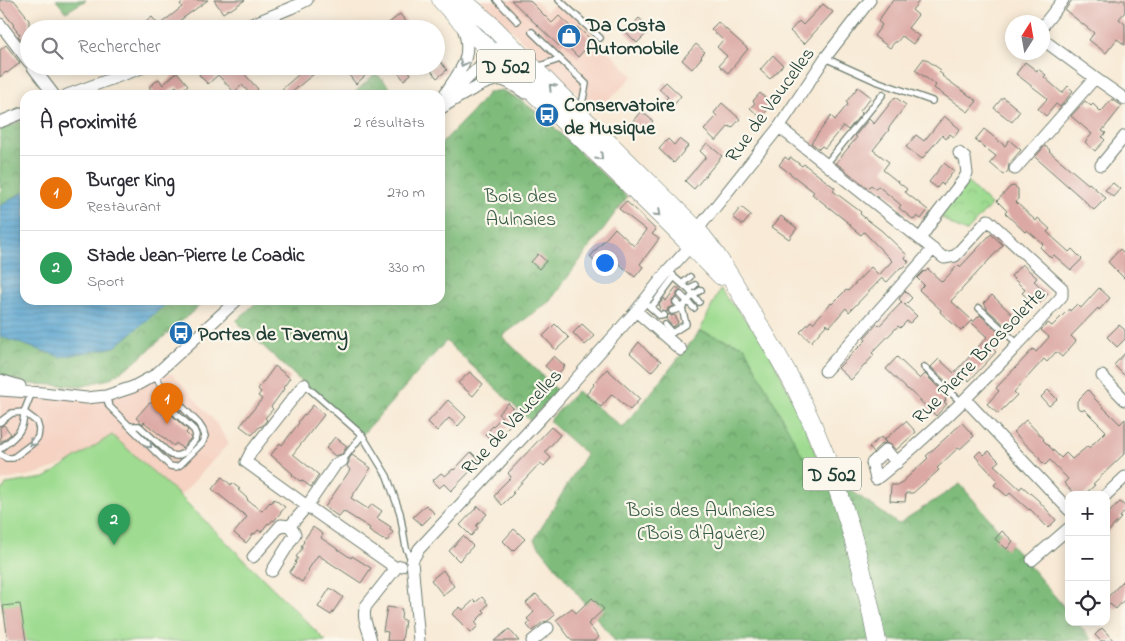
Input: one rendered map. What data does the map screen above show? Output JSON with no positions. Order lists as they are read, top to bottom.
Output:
{
  "streets": {
    "main road": ["D 502"],
    "street": ["Rue de Vaucelles", "Rue Pierre Brossolette"]
  },
  "crossings": [
    ["D 502", "Rue de Vaucelles"],
    ["Rue de Vaucelles", "Rue Pierre Brossolette"]
  ],
  "parks": ["Bois des Aulnaies", "Bois des Aulnaies (Bois d'Aguère)"],
  "places": {
    "shop": ["Da Costa Automobile"],
    "bus stop": ["Conservatoire de Musique", "Portes de Taverny"]
  },
  "north": "top",
  "page": {
    "search": "Rechercher",
    "heading": ["À proximité", "2 résultats"],
    "list": [
      {
        "mark": "1",
        "name": "Burger King",
        "note": "Restaurant",
        "value": "270 m"
      },
      {
        "mark": "2",
        "name": "Stade Jean-Pierre Le Coadic",
        "note": "Sport",
        "value": "330 m"
      }
    ],
    "pins": ["1", "2"],
    "map_buttons": ["+", "−"]
  }
}
